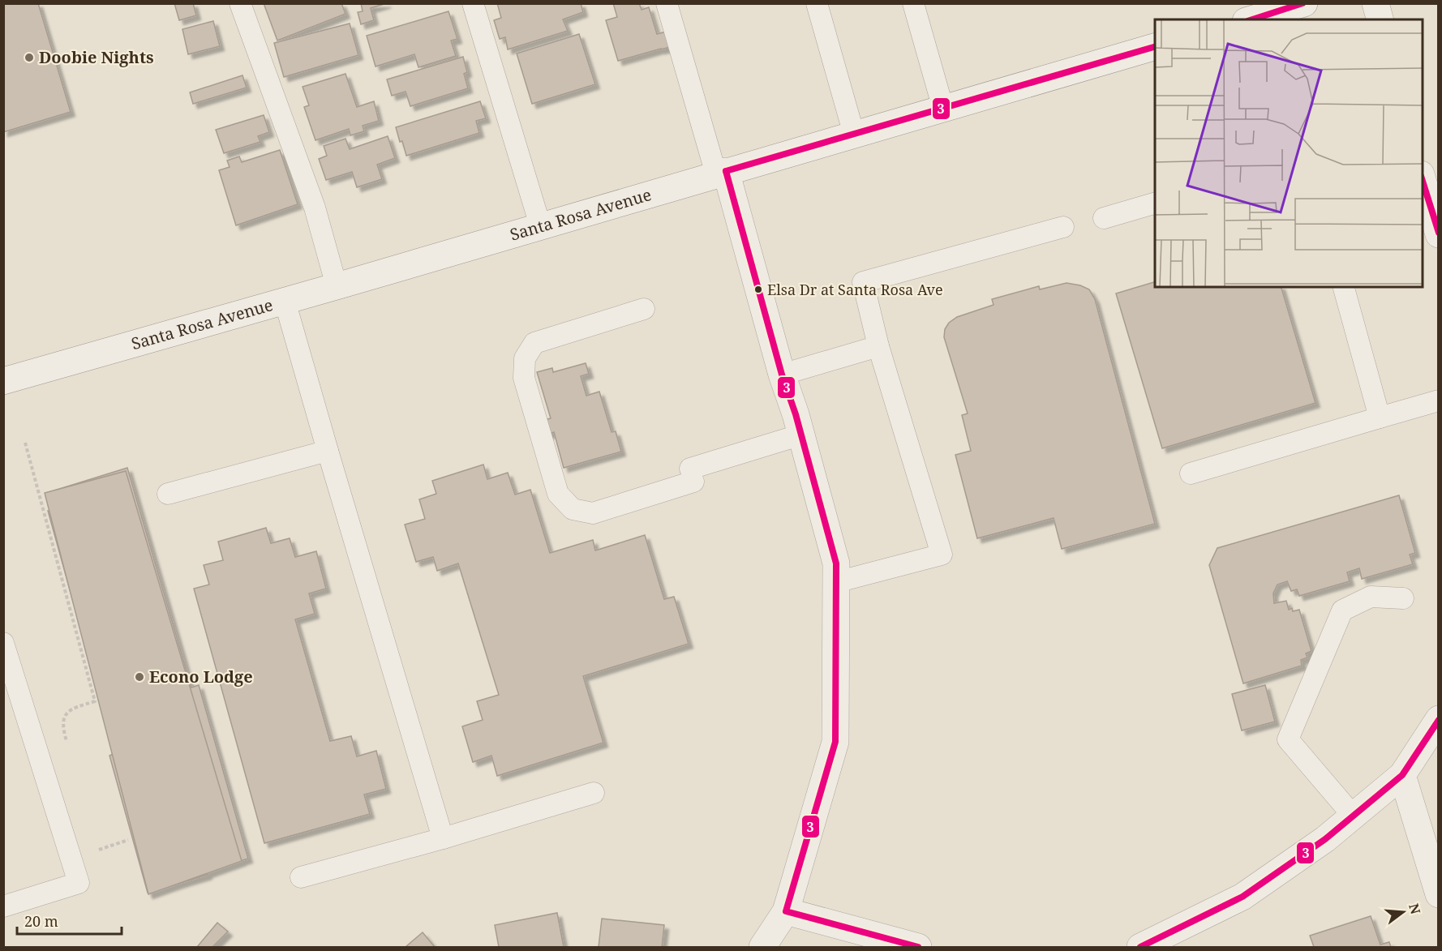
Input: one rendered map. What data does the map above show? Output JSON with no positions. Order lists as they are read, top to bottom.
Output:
{
  "streets": {
    "street": ["Santa Rosa Avenue"]
  },
  "places": ["Doobie Nights", "Elsa Dr at Santa Rosa Ave", "Econo Lodge"],
  "lines": ["transit line 3"],
  "scale_bar": "20 m",
  "north": "right"
}
